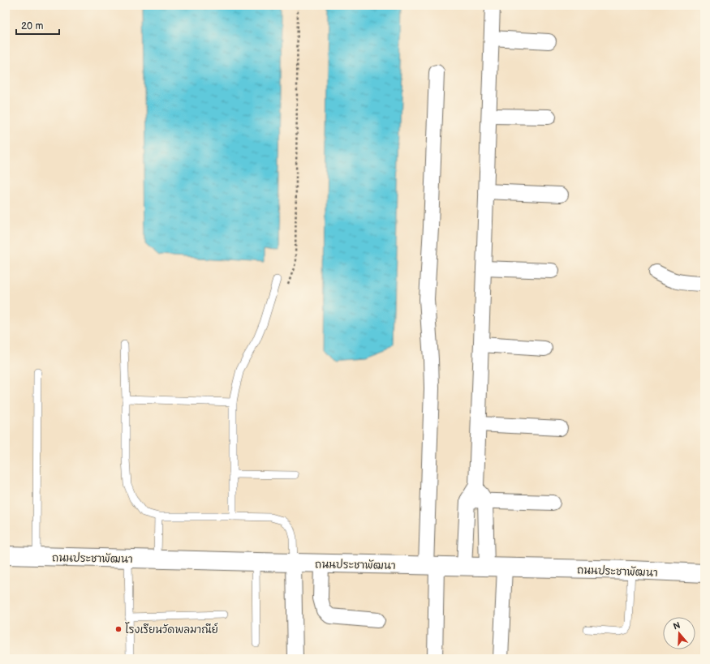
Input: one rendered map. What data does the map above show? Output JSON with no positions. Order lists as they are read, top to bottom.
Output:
{
  "streets": {
    "street": ["ถนนประชาพัฒนา"]
  },
  "places": ["โรงเรียนวัดพลมาณีย์"],
  "scale_bar": "20 m",
  "north": "top"
}
